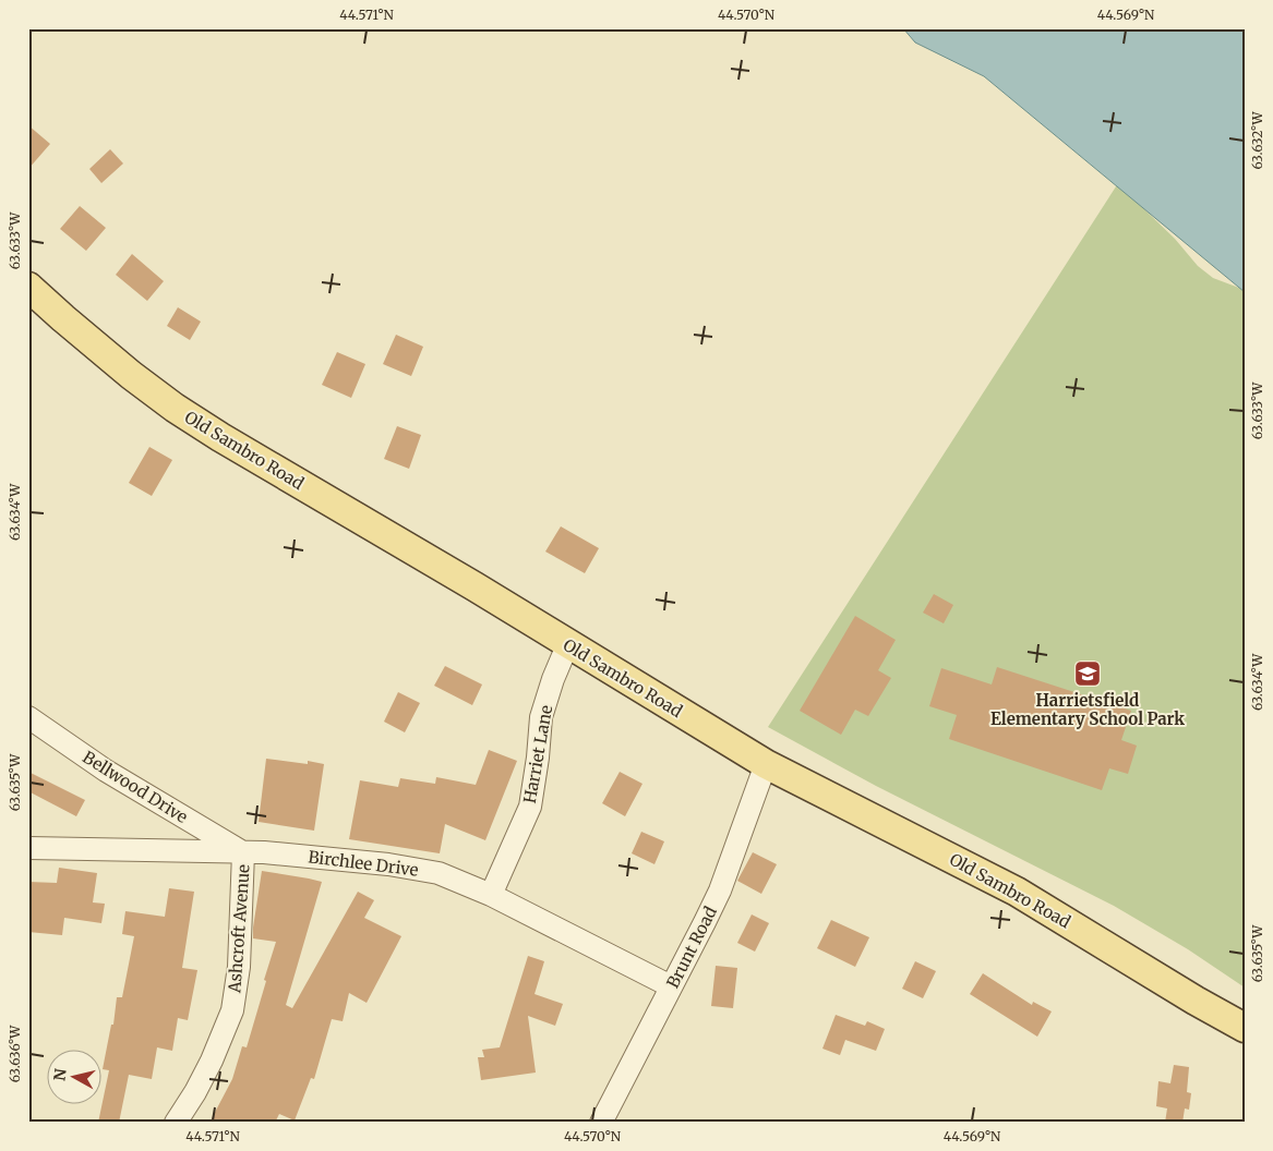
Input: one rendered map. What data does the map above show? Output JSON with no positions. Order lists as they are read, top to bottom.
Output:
{
  "streets": {
    "main road": ["Old Sambro Road"],
    "street": [
      "Harriet Lane",
      "Bellwood Drive",
      "Birchlee Drive",
      "Ashcroft Avenue",
      "Brunt Road"
    ]
  },
  "crossings": [
    ["Old Sambro Road", "Harriet Lane"],
    ["Old Sambro Road", "Brunt Road"],
    ["Harriet Lane", "Birchlee Drive"],
    ["Bellwood Drive", "Birchlee Drive"],
    ["Bellwood Drive", "Ashcroft Avenue"],
    ["Birchlee Drive", "Ashcroft Avenue"],
    ["Birchlee Drive", "Brunt Road"]
  ],
  "places": {
    "school or university": ["Harrietsfield Elementary School Park"]
  },
  "north": "left",
  "coordinates": [
    "44.571°N",
    "44.570°N",
    "44.569°N",
    "63.632°W",
    "63.633°W",
    "63.634°W",
    "63.635°W",
    "63.636°W"
  ]
}
